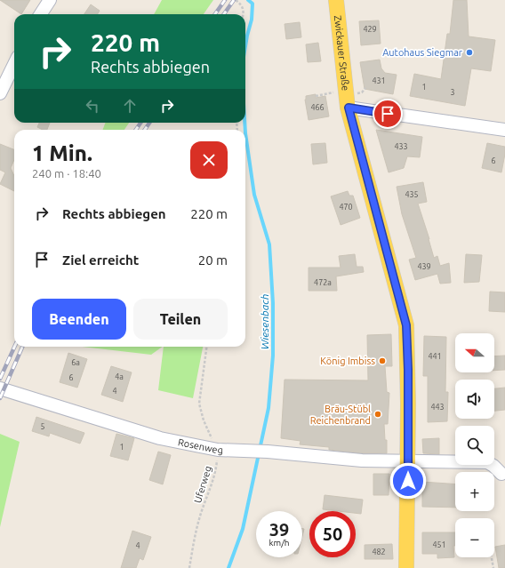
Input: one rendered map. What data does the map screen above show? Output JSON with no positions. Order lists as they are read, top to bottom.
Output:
{
  "streets": {
    "main road": ["Zwickauer Straße"],
    "street": ["Rosenweg"],
    "path": ["Uferweg"]
  },
  "crossings": [
    ["Zwickauer Straße", "Rosenweg"],
    ["Rosenweg", "Uferweg"]
  ],
  "water": ["Wiesenbach"],
  "places": ["Autohaus Siegmar", "König Imbiss", "Bräu-Stübl Reichenbrand"],
  "house_numbers": [
    "429",
    "431",
    "1",
    "3",
    "466",
    "433",
    "6",
    "435",
    "470",
    "439",
    "472a",
    "441",
    "6a",
    "4a",
    "6",
    "4",
    "443",
    "5",
    "1",
    "451",
    "4",
    "482"
  ],
  "north": "left",
  "page": {
    "turn": ["220 m", "Rechts abbiegen"],
    "heading": ["1 Min.", "240 m · 18:40"],
    "list": [
      {
        "name": "Rechts abbiegen",
        "value": "220 m"
      },
      {
        "name": "Ziel erreicht",
        "value": "20 m"
      }
    ],
    "buttons": ["Beenden", "Teilen"],
    "map_buttons": ["+", "−"],
    "speed": "39 km/h",
    "limit": "50"
  }
}
